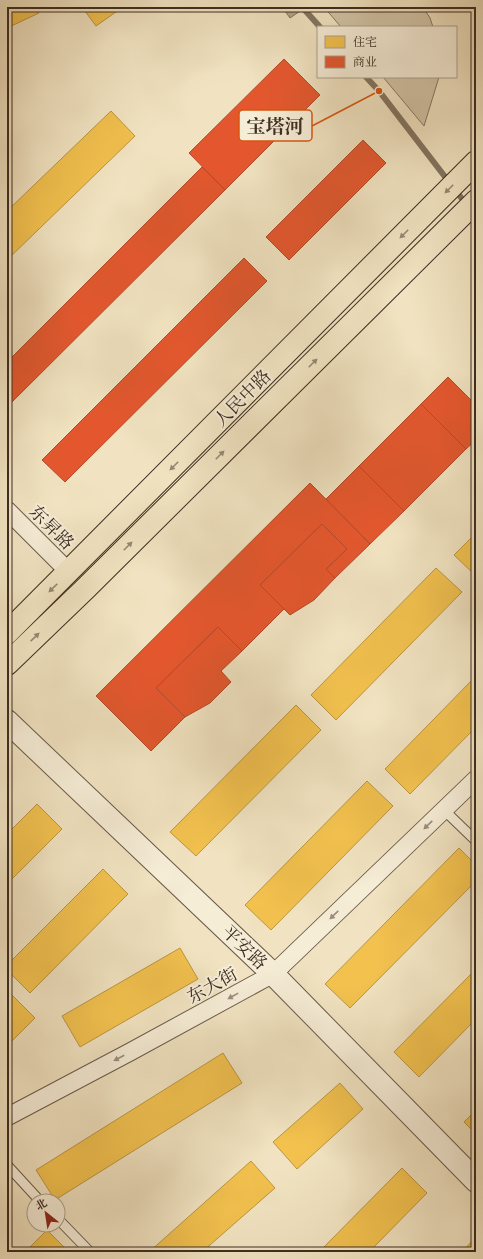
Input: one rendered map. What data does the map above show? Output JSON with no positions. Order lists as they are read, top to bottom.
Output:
{
  "streets": {
    "main road": ["人民中路"],
    "street": ["东昇路", "平安路", "东大街"]
  },
  "crossings": [
    ["人民中路", "东昇路"],
    ["平安路", "东大街"]
  ],
  "one_way": ["东大街"],
  "places": ["宝塔河"],
  "legend": ["住宅", "商业"],
  "north": "top left"
}
